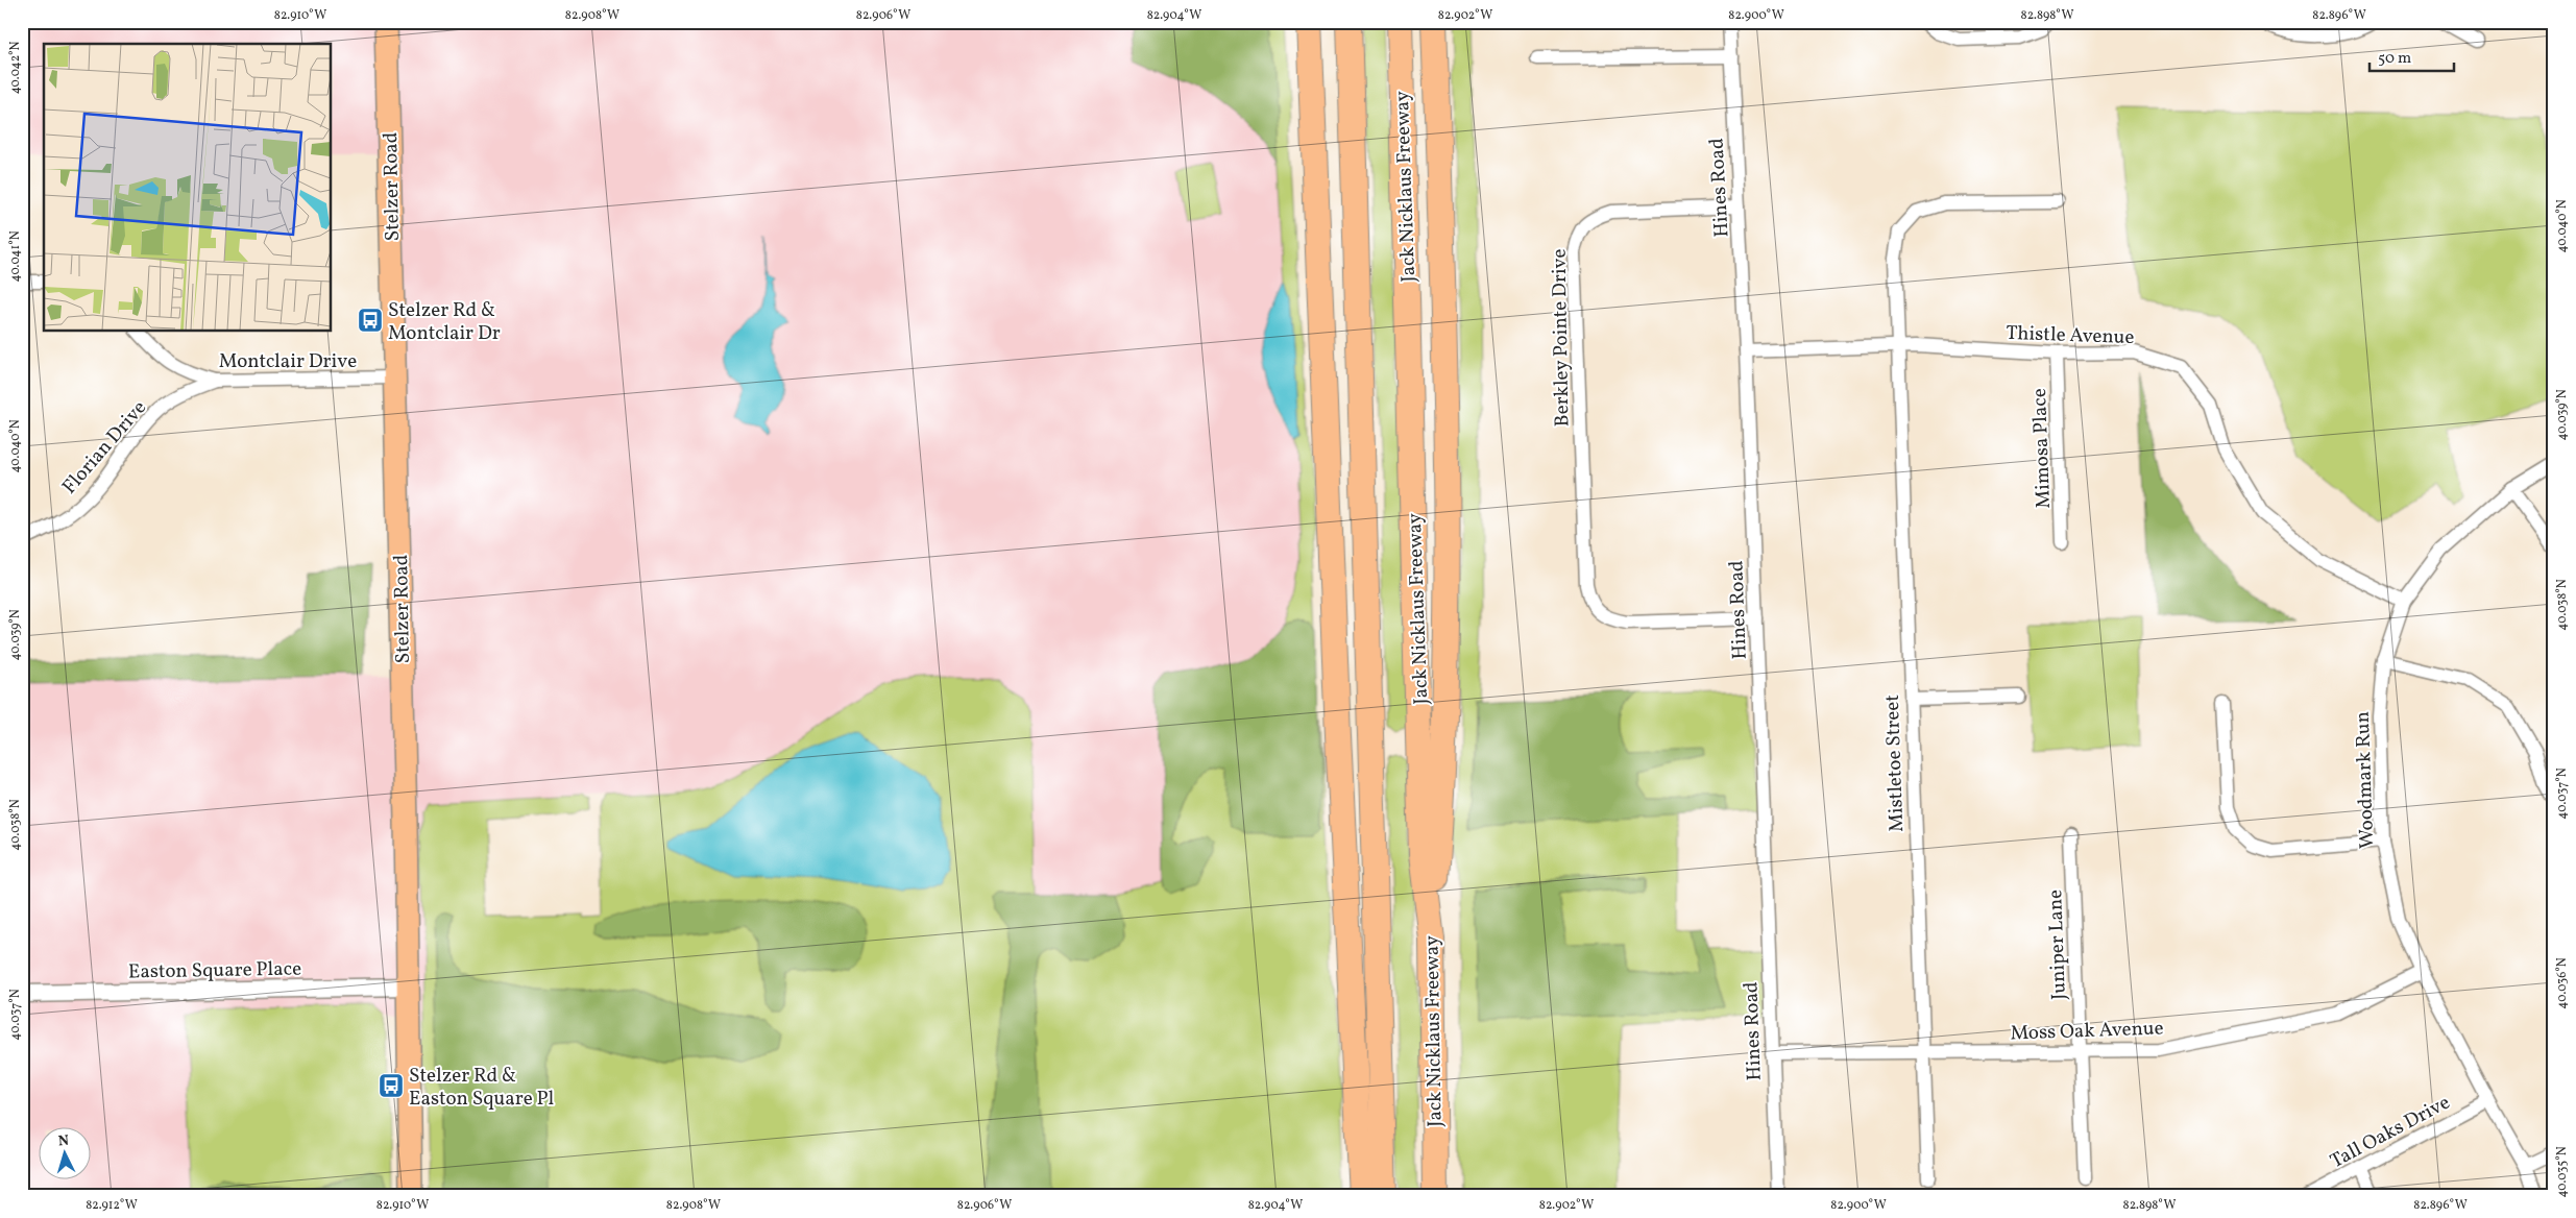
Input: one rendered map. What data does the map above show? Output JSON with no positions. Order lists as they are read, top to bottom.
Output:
{
  "streets": {
    "highway": ["Jack Nicklaus Freeway"],
    "main road": ["Stelzer Road"],
    "street": [
      "Hines Road",
      "Thistle Avenue",
      "Berkley Pointe Drive",
      "Montclair Drive",
      "Florian Drive",
      "Mimosa Place",
      "Mistletoe Street",
      "Woodmark Run",
      "Juniper Lane",
      "Easton Square Place",
      "Moss Oak Avenue",
      "Tall Oaks Drive"
    ]
  },
  "crossings": [
    ["Stelzer Road", "Montclair Drive"],
    ["Stelzer Road", "Easton Square Place"],
    ["Hines Road", "Thistle Avenue"],
    ["Hines Road", "Berkley Pointe Drive"],
    ["Hines Road", "Moss Oak Avenue"],
    ["Thistle Avenue", "Mimosa Place"],
    ["Thistle Avenue", "Mistletoe Street"],
    ["Thistle Avenue", "Woodmark Run"],
    ["Montclair Drive", "Florian Drive"],
    ["Mistletoe Street", "Moss Oak Avenue"],
    ["Woodmark Run", "Moss Oak Avenue"],
    ["Woodmark Run", "Tall Oaks Drive"],
    ["Juniper Lane", "Moss Oak Avenue"]
  ],
  "places": {
    "bus stop": ["Stelzer Rd & Montclair Dr", "Stelzer Rd & Easton Square Pl"]
  },
  "scale_bar": "50 m",
  "north": "top",
  "coordinates": [
    "82.910°W",
    "82.908°W",
    "82.906°W",
    "82.904°W",
    "82.902°W",
    "82.900°W",
    "82.898°W",
    "82.896°W",
    "40.042°N",
    "40.040°N",
    "40.041°N",
    "40.039°N",
    "40.038°N",
    "40.037°N",
    "40.036°N",
    "40.035°N",
    "82.912°W"
  ]
}
